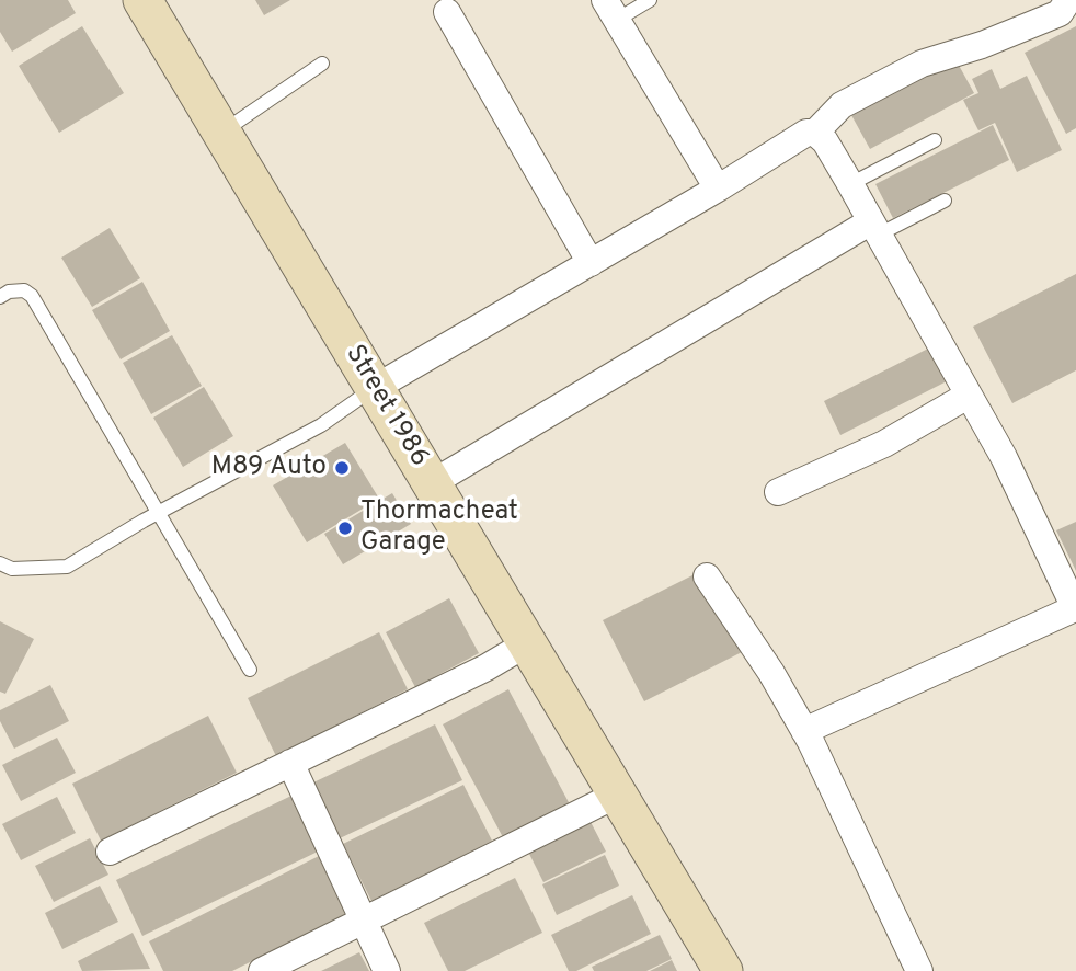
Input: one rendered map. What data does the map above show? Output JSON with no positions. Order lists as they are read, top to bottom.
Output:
{
  "streets": {
    "main road": ["Street 1986"]
  },
  "places": ["M89 Auto", "Thormacheat Garage"]
}
